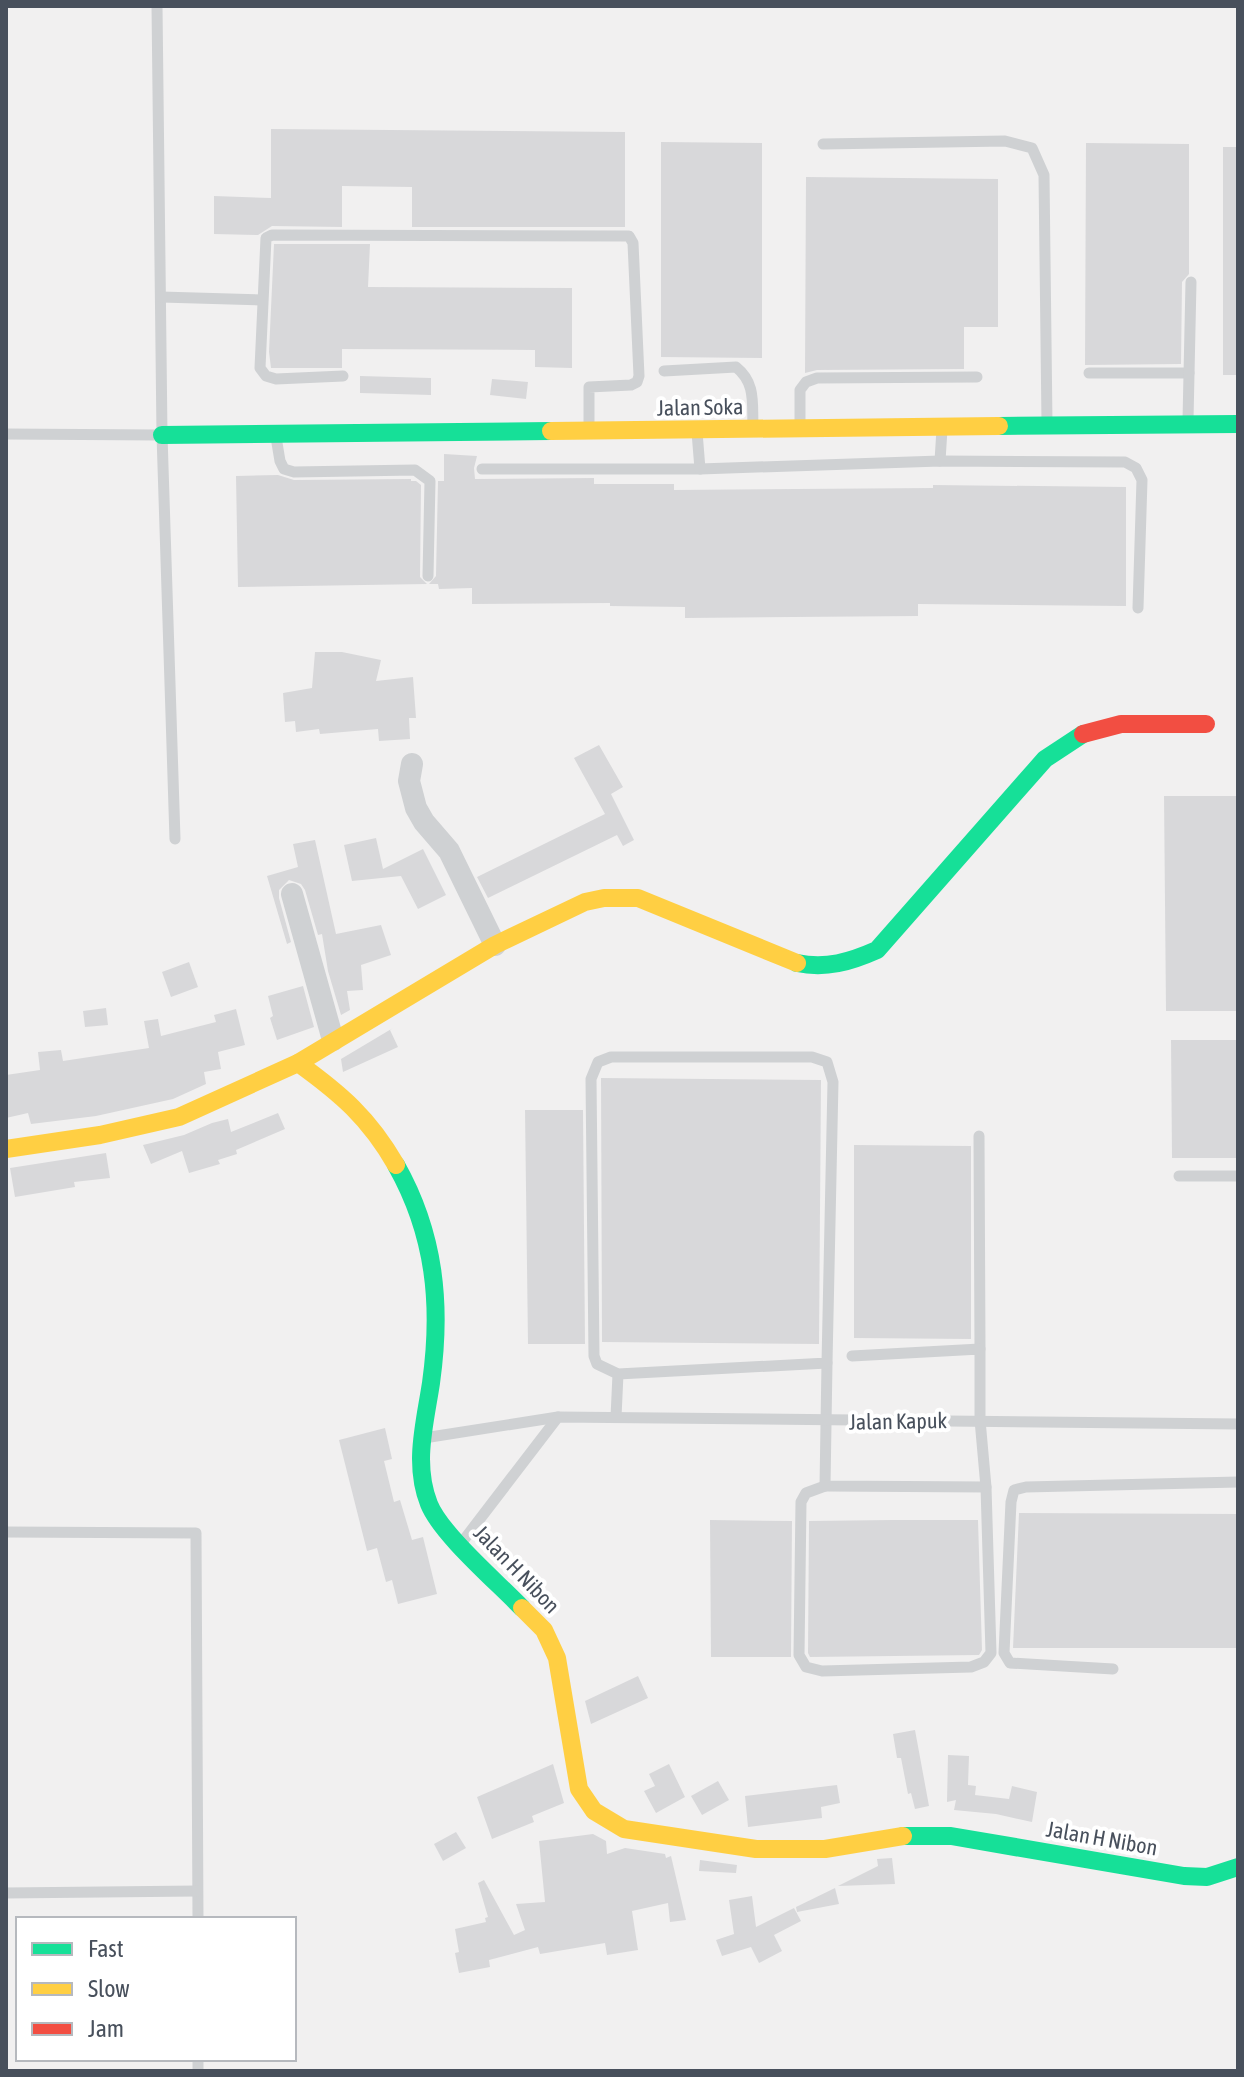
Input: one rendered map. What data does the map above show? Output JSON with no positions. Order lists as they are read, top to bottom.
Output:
{
  "streets": {
    "street": ["Jalan Soka", "Jalan H Nibon"],
    "lane": ["Jalan Kapuk"]
  },
  "crossings": [
    ["Jalan Kapuk", "Jalan H Nibon"]
  ],
  "legend": ["Fast", "Slow", "Jam"]
}
